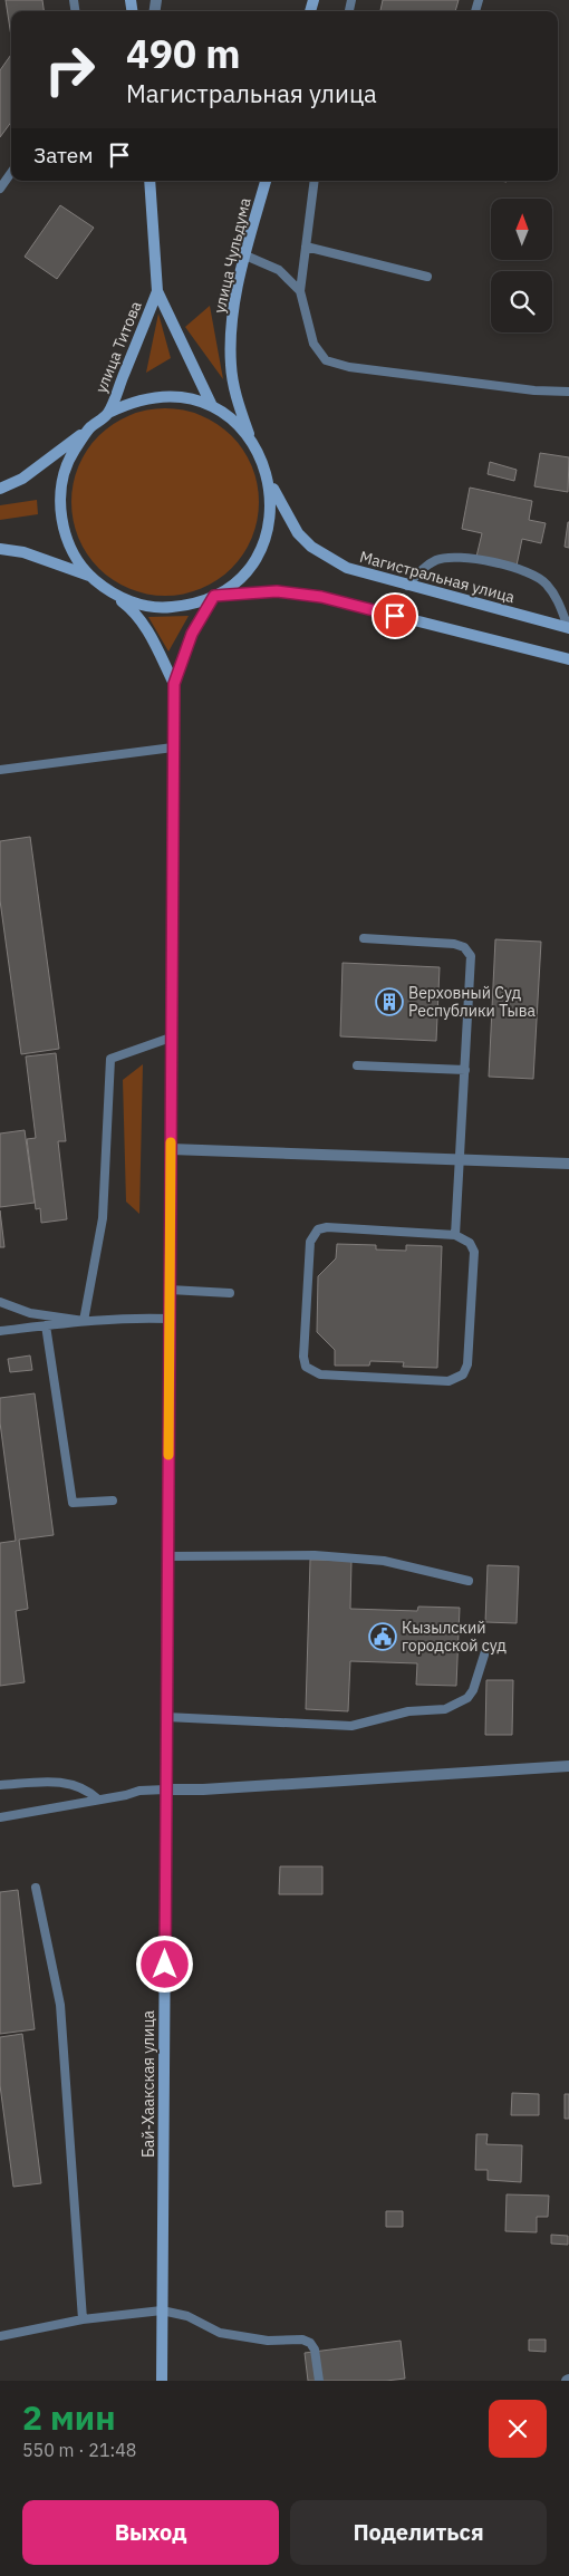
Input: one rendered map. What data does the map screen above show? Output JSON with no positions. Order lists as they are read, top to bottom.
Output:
{
  "streets": {
    "main road": [
      "улица Чульдума",
      "улица Титова",
      "Магистральная улица",
      "Бай-Хаакская улица"
    ]
  },
  "places": {
    "building": ["Верховный Суд Республики Тыва"],
    "public building": ["Кызылский городской суд"]
  },
  "north": "top",
  "page": {
    "turn": ["490 m", "Магистральная улица"],
    "then": "Затем",
    "heading": ["2 мин", "550 m · 21:48"],
    "buttons": ["Выход", "Поделиться"]
  }
}
